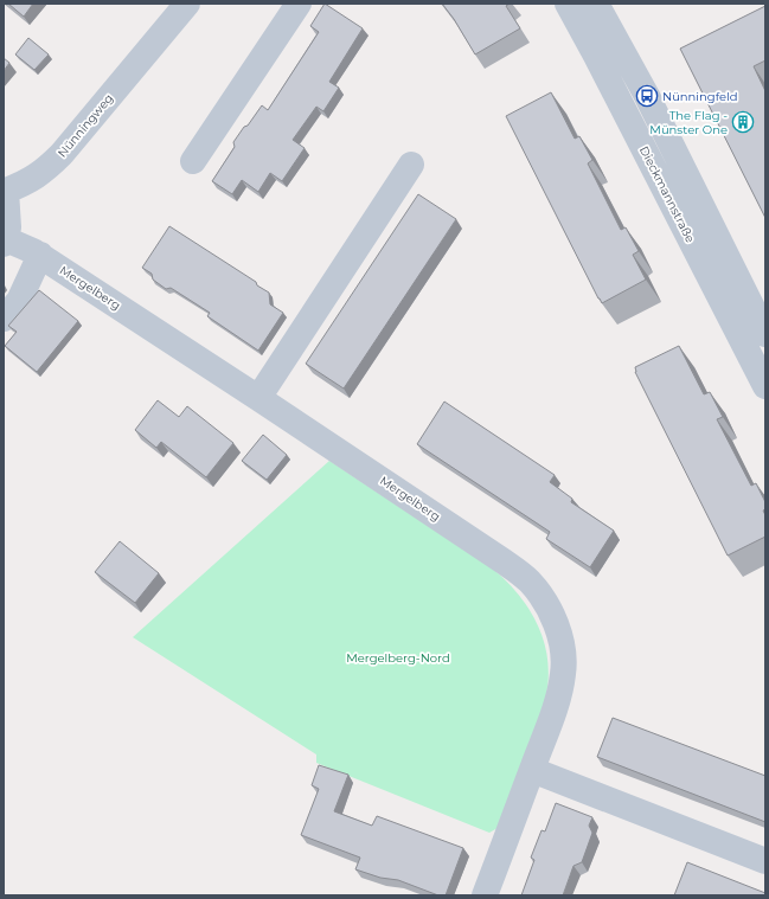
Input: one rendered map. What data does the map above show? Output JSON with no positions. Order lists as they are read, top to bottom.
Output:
{
  "streets": {
    "street": ["Nünningweg", "Dieckmannstraße", "Mergelberg"]
  },
  "crossings": [
    ["Nünningweg", "Mergelberg"]
  ],
  "parks": ["Mergelberg-Nord"],
  "places": {
    "bus stop": ["Nünningfeld"],
    "building": ["The Flag - Münster One"]
  }
}
